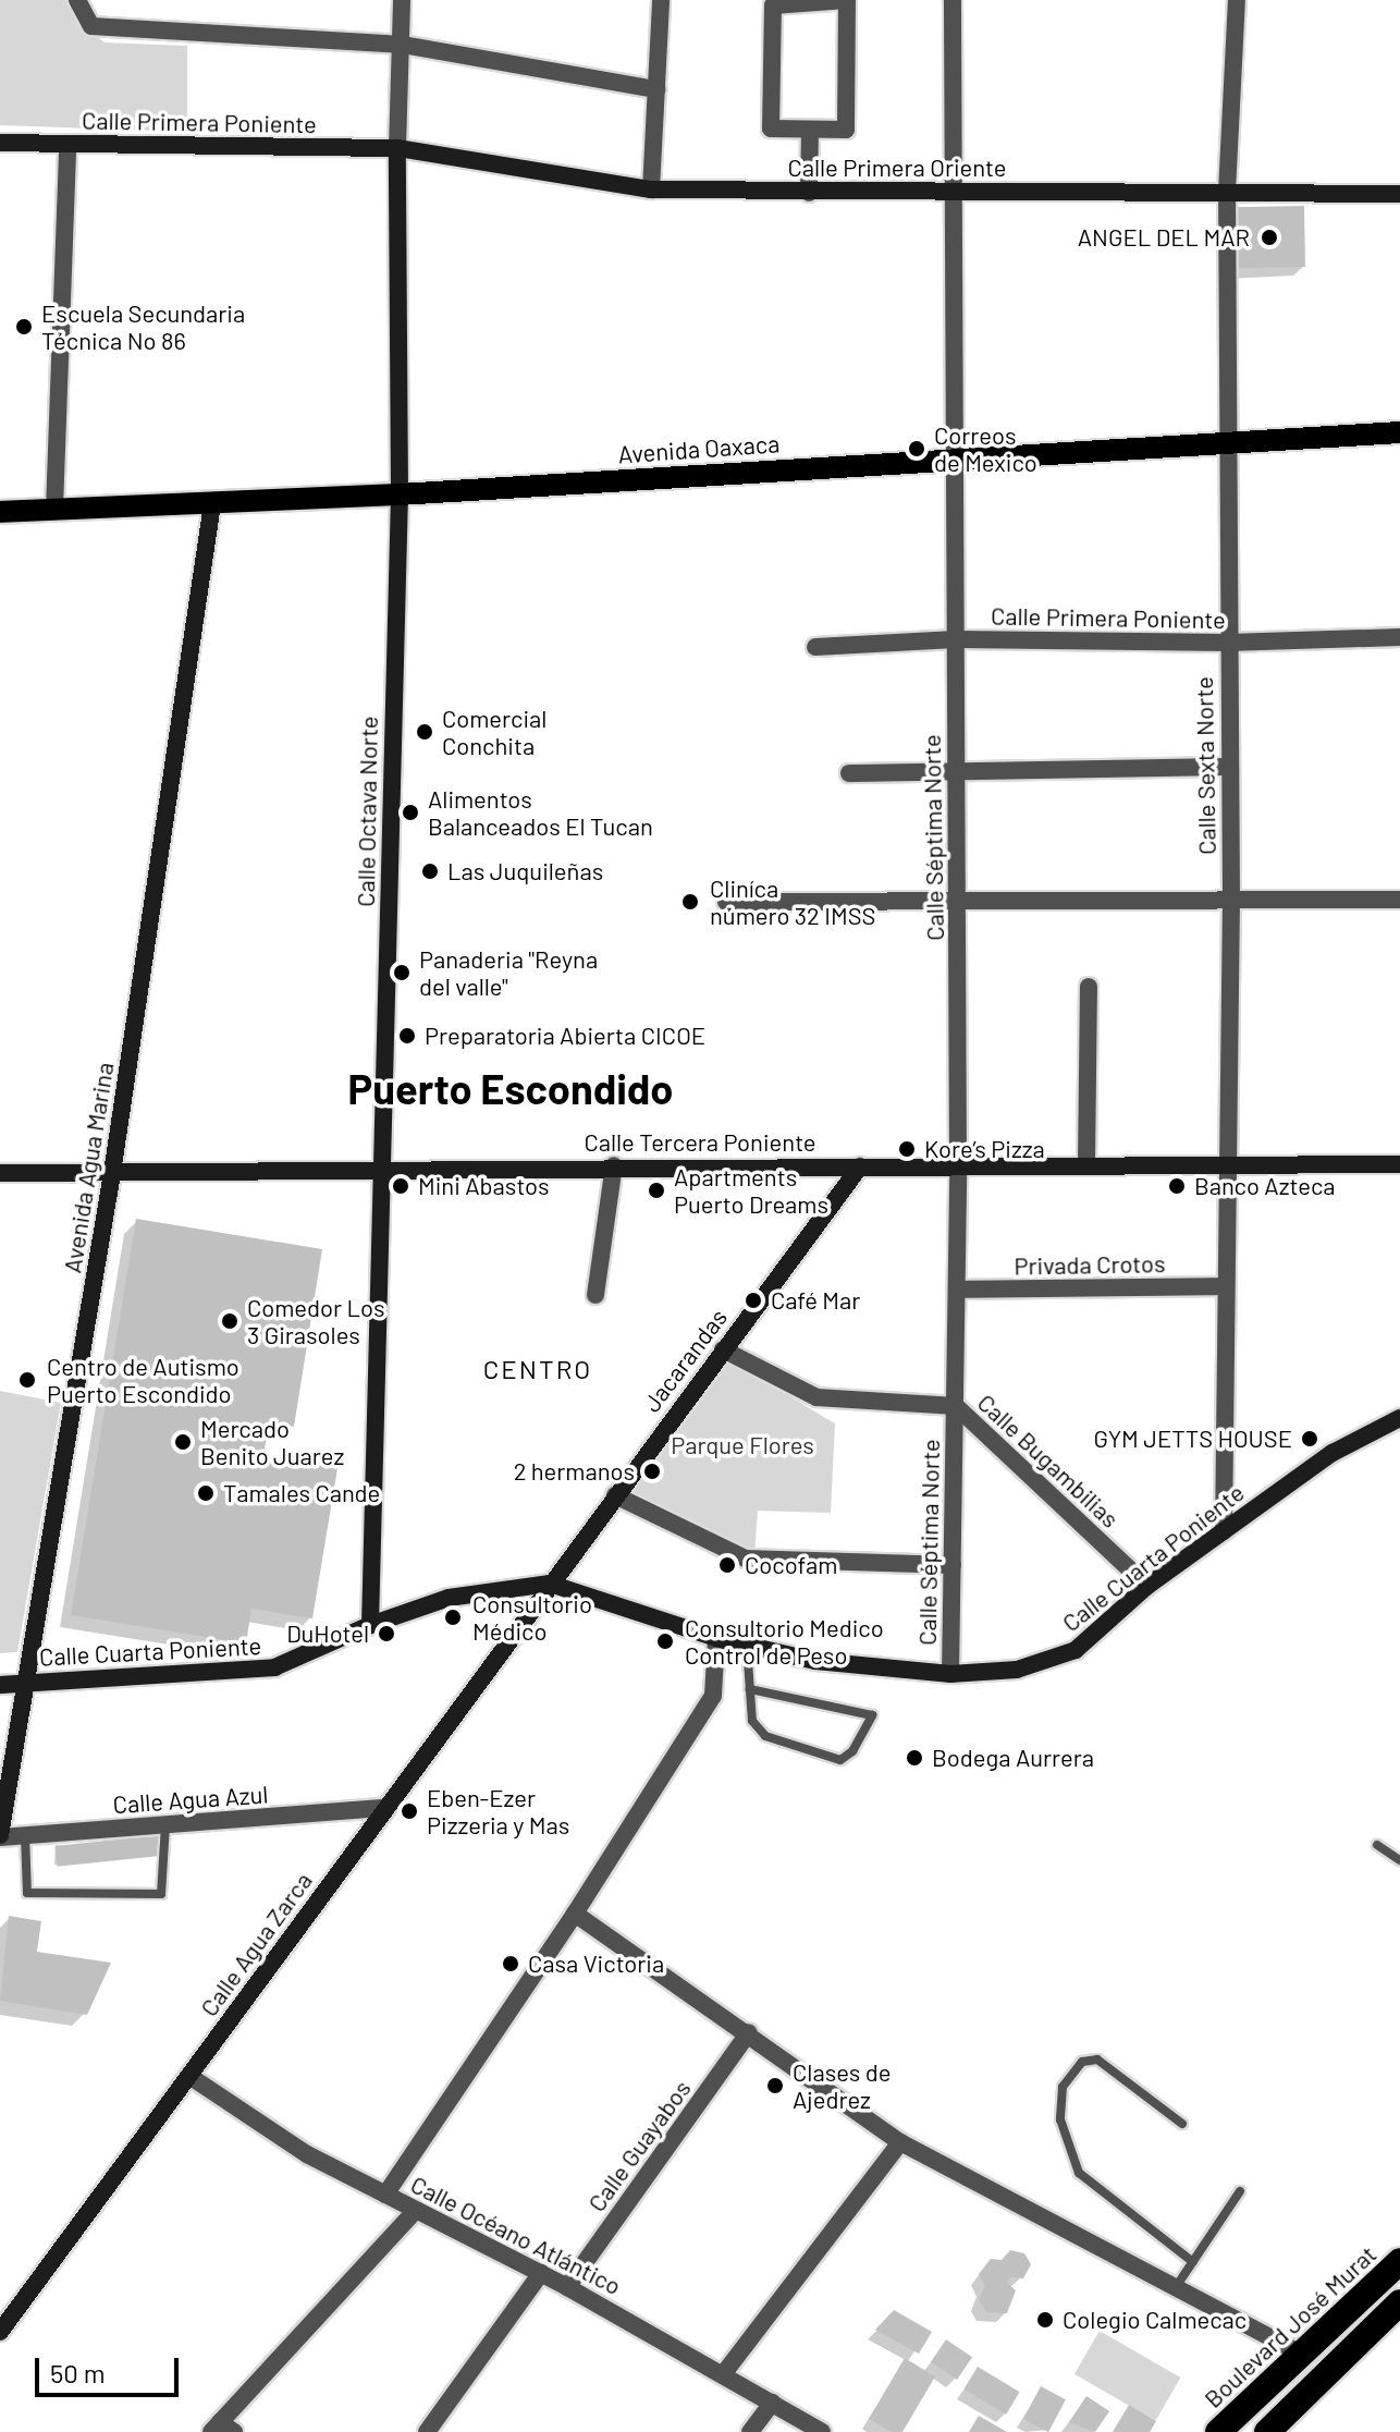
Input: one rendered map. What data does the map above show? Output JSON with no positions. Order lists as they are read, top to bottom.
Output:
{
  "streets": {
    "highway": ["Boulevard José Murat"],
    "main road": ["Avenida Oaxaca"],
    "street": [
      "Calle Primera Poniente",
      "Calle Primera Oriente",
      "Calle Sexta Norte",
      "Calle Octava Norte",
      "Calle Séptima Norte",
      "Calle Tercera Poniente",
      "Avenida Agua Marina",
      "Privada Crotos",
      "Jacarandas",
      "Calle Bugambilias",
      "Calle Cuarta Poniente",
      "Calle Agua Azul",
      "Calle Agua Zarca",
      "Calle Guayabos",
      "Calle Océano Atlántico"
    ]
  },
  "crossings": [
    ["Calle Primera Poniente", "Calle Primera Oriente"],
    ["Calle Primera Poniente", "Calle Sexta Norte"],
    ["Calle Primera Poniente", "Calle Octava Norte"],
    ["Calle Primera Poniente", "Calle Séptima Norte"],
    ["Calle Primera Oriente", "Calle Sexta Norte"],
    ["Calle Primera Oriente", "Calle Octava Norte"],
    ["Calle Primera Oriente", "Calle Séptima Norte"],
    ["Avenida Oaxaca", "Calle Sexta Norte"],
    ["Avenida Oaxaca", "Calle Octava Norte"],
    ["Avenida Oaxaca", "Calle Séptima Norte"],
    ["Avenida Oaxaca", "Avenida Agua Marina"],
    ["Calle Sexta Norte", "Calle Tercera Poniente"],
    ["Calle Sexta Norte", "Privada Crotos"],
    ["Calle Sexta Norte", "Calle Cuarta Poniente"],
    ["Calle Octava Norte", "Calle Tercera Poniente"],
    ["Calle Octava Norte", "Calle Cuarta Poniente"],
    ["Calle Séptima Norte", "Calle Tercera Poniente"],
    ["Calle Séptima Norte", "Privada Crotos"],
    ["Calle Séptima Norte", "Calle Bugambilias"],
    ["Calle Séptima Norte", "Calle Cuarta Poniente"],
    ["Calle Tercera Poniente", "Avenida Agua Marina"],
    ["Calle Tercera Poniente", "Jacarandas"],
    ["Avenida Agua Marina", "Calle Cuarta Poniente"],
    ["Avenida Agua Marina", "Calle Agua Azul"],
    ["Jacarandas", "Calle Cuarta Poniente"],
    ["Jacarandas", "Calle Agua Zarca"],
    ["Calle Bugambilias", "Calle Cuarta Poniente"],
    ["Calle Cuarta Poniente", "Calle Agua Zarca"],
    ["Calle Agua Azul", "Calle Agua Zarca"],
    ["Calle Agua Zarca", "Calle Océano Atlántico"],
    ["Calle Guayabos", "Calle Océano Atlántico"]
  ],
  "districts": ["Puerto Escondido", "CENTRO"],
  "parks": ["Parque Flores"],
  "places": [
    "ANGEL DEL MAR",
    "Escuela Secundaria Técnica No 86",
    "Correos de Mexico",
    "Comercial Conchita",
    "Alimentos Balanceados El Tucan",
    "Las Juquileñas",
    "Cliníca número 32 IMSS",
    "Panaderia \"Reyna del valle\"",
    "Preparatoria Abierta CICOE",
    "Kore’s Pizza",
    "Mini Abastos",
    "Banco Azteca",
    "Apartments Puerto Dreams",
    "Café Mar",
    "Comedor Los 3 Girasoles",
    "Centro de Autismo Puerto Escondido",
    "GYM JETTS HOUSE",
    "Mercado Benito Juarez",
    "2 hermanos",
    "Tamales Cande",
    "Cocofam",
    "Consultorio Médico",
    "DuHotel",
    "Consultorio Medico Control de Peso",
    "Bodega Aurrera",
    "Eben-Ezer Pizzeria y Mas",
    "Casa Victoria",
    "Clases de Ajedrez",
    "Colegio Calmecac"
  ],
  "scale_bar": "50 m"
}
